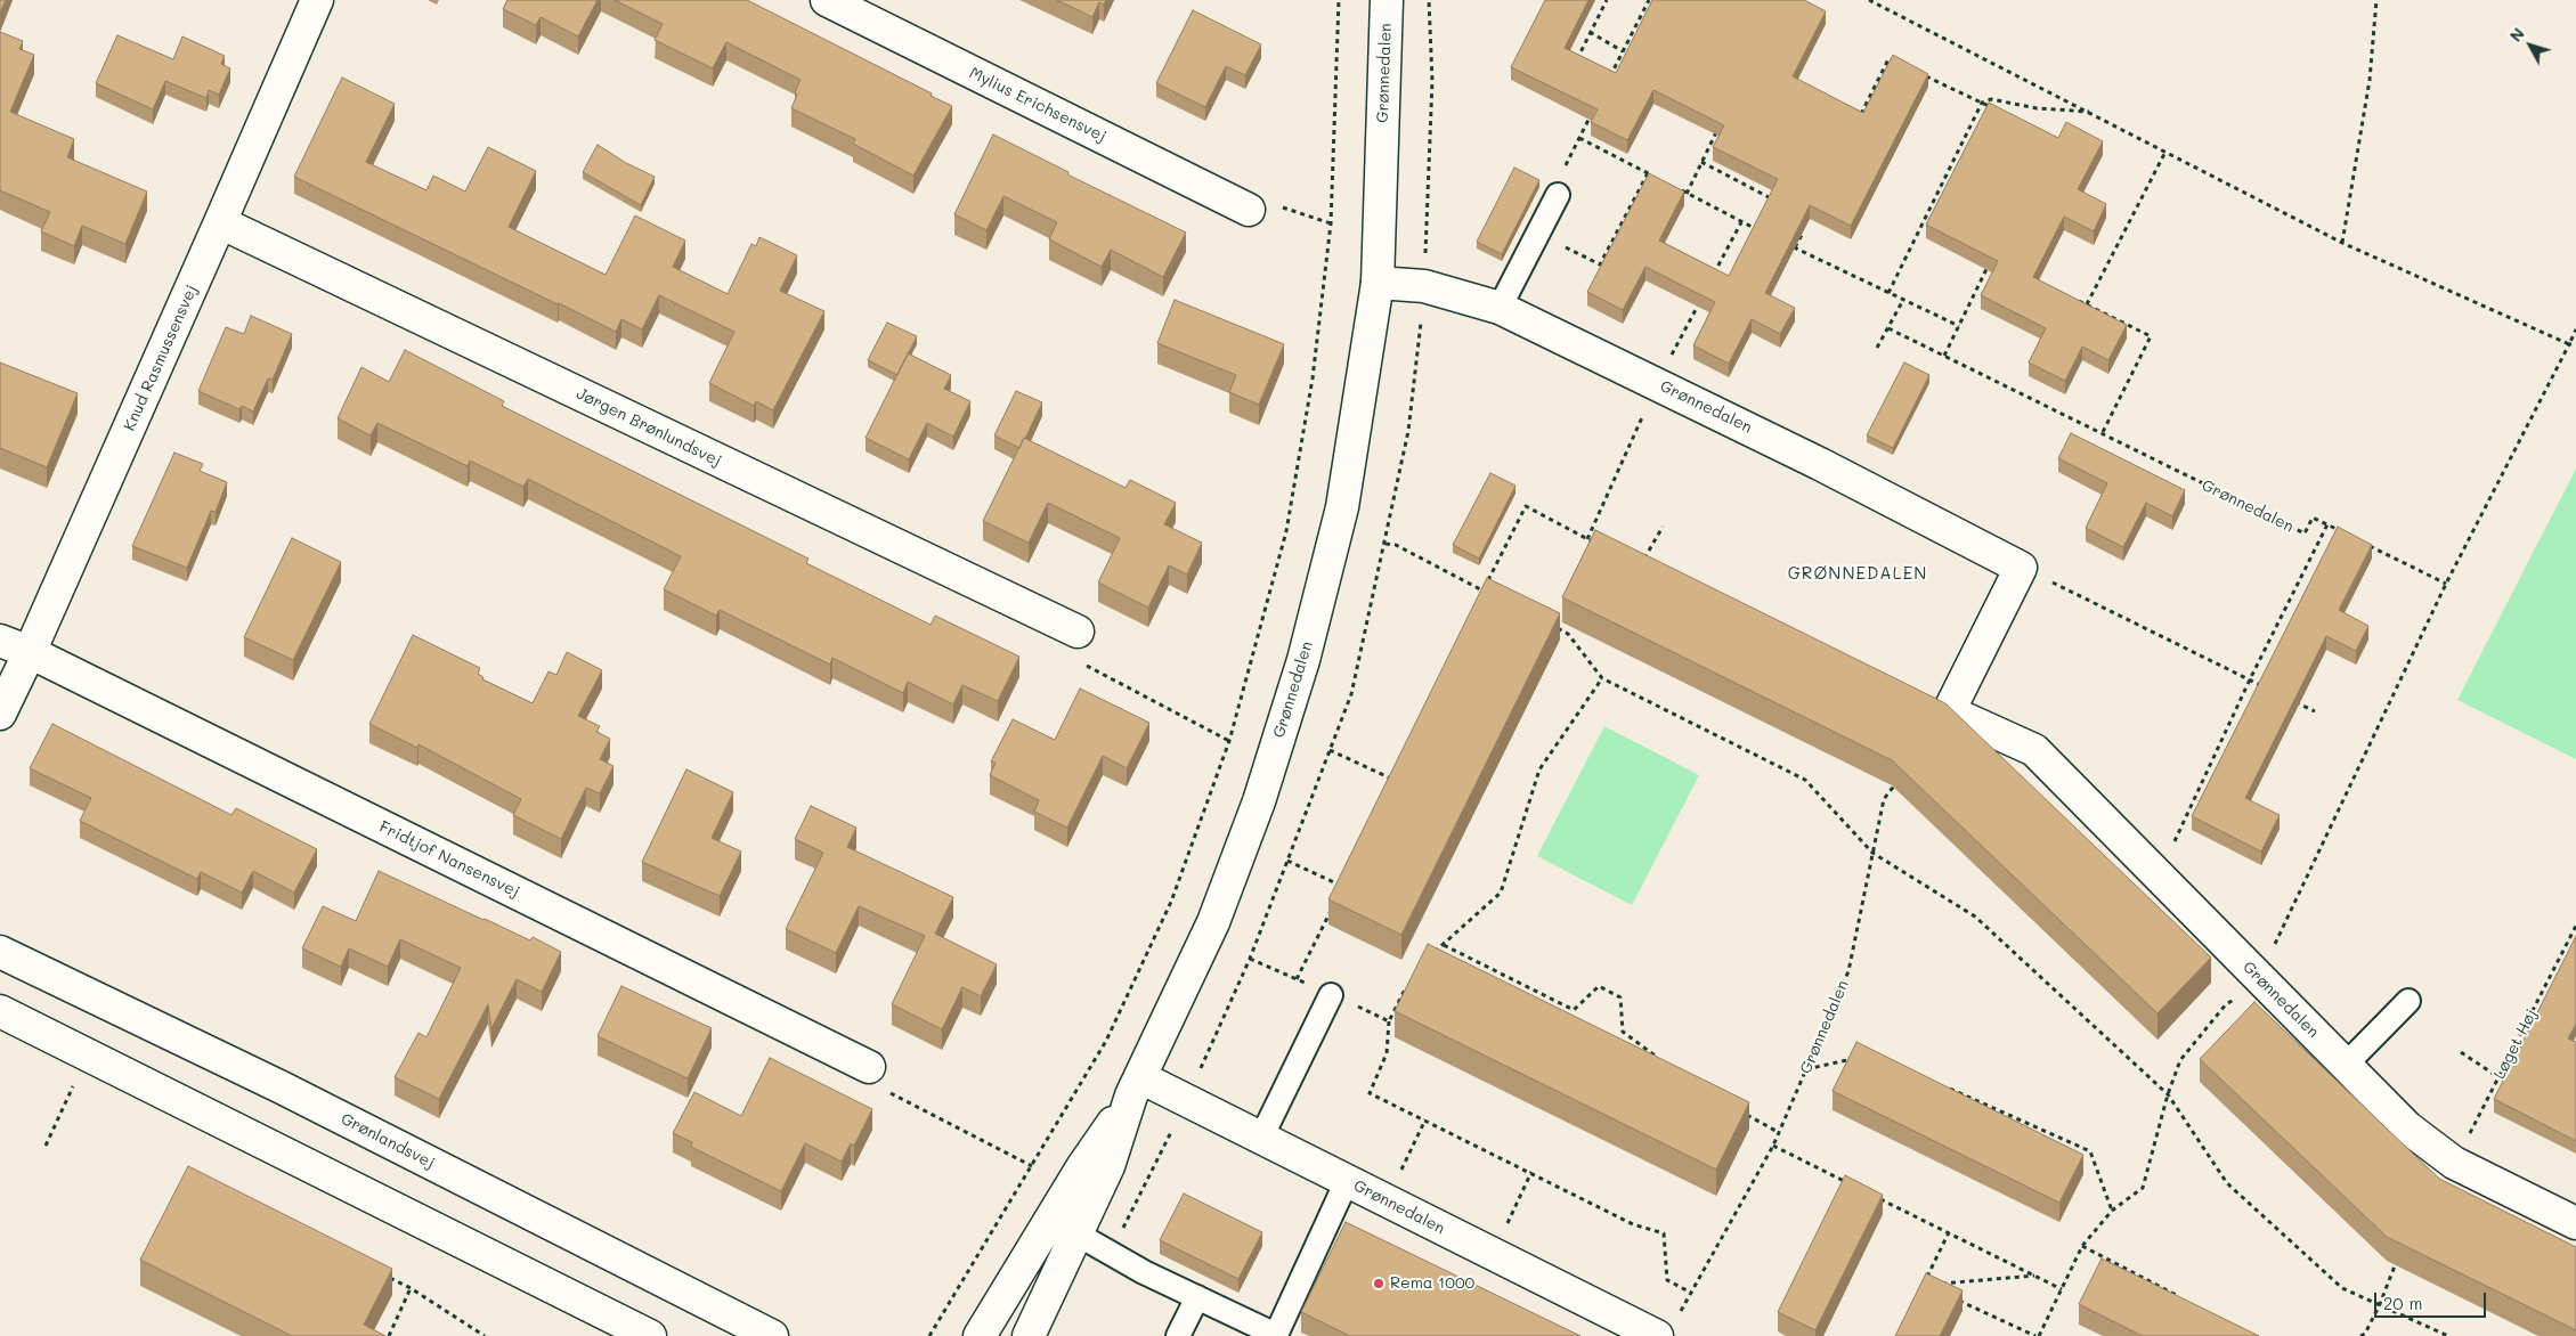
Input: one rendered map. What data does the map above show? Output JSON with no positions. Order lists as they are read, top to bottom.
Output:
{
  "streets": {
    "street": [
      "Grønnedalen",
      "Mylius Erichsensvej",
      "Knud Rasmussensvej",
      "Jørgen Brønlundsvej",
      "Fridtjof Nansensvej",
      "Grønlandsvej"
    ],
    "path": ["Løget Høj"]
  },
  "crossings": [
    ["Grønnedalen", "Løget Høj"],
    ["Knud Rasmussensvej", "Jørgen Brønlundsvej"],
    ["Knud Rasmussensvej", "Fridtjof Nansensvej"]
  ],
  "districts": ["GRØNNEDALEN"],
  "places": ["Rema 1000"],
  "scale_bar": "20 m",
  "north": "top left"
}
